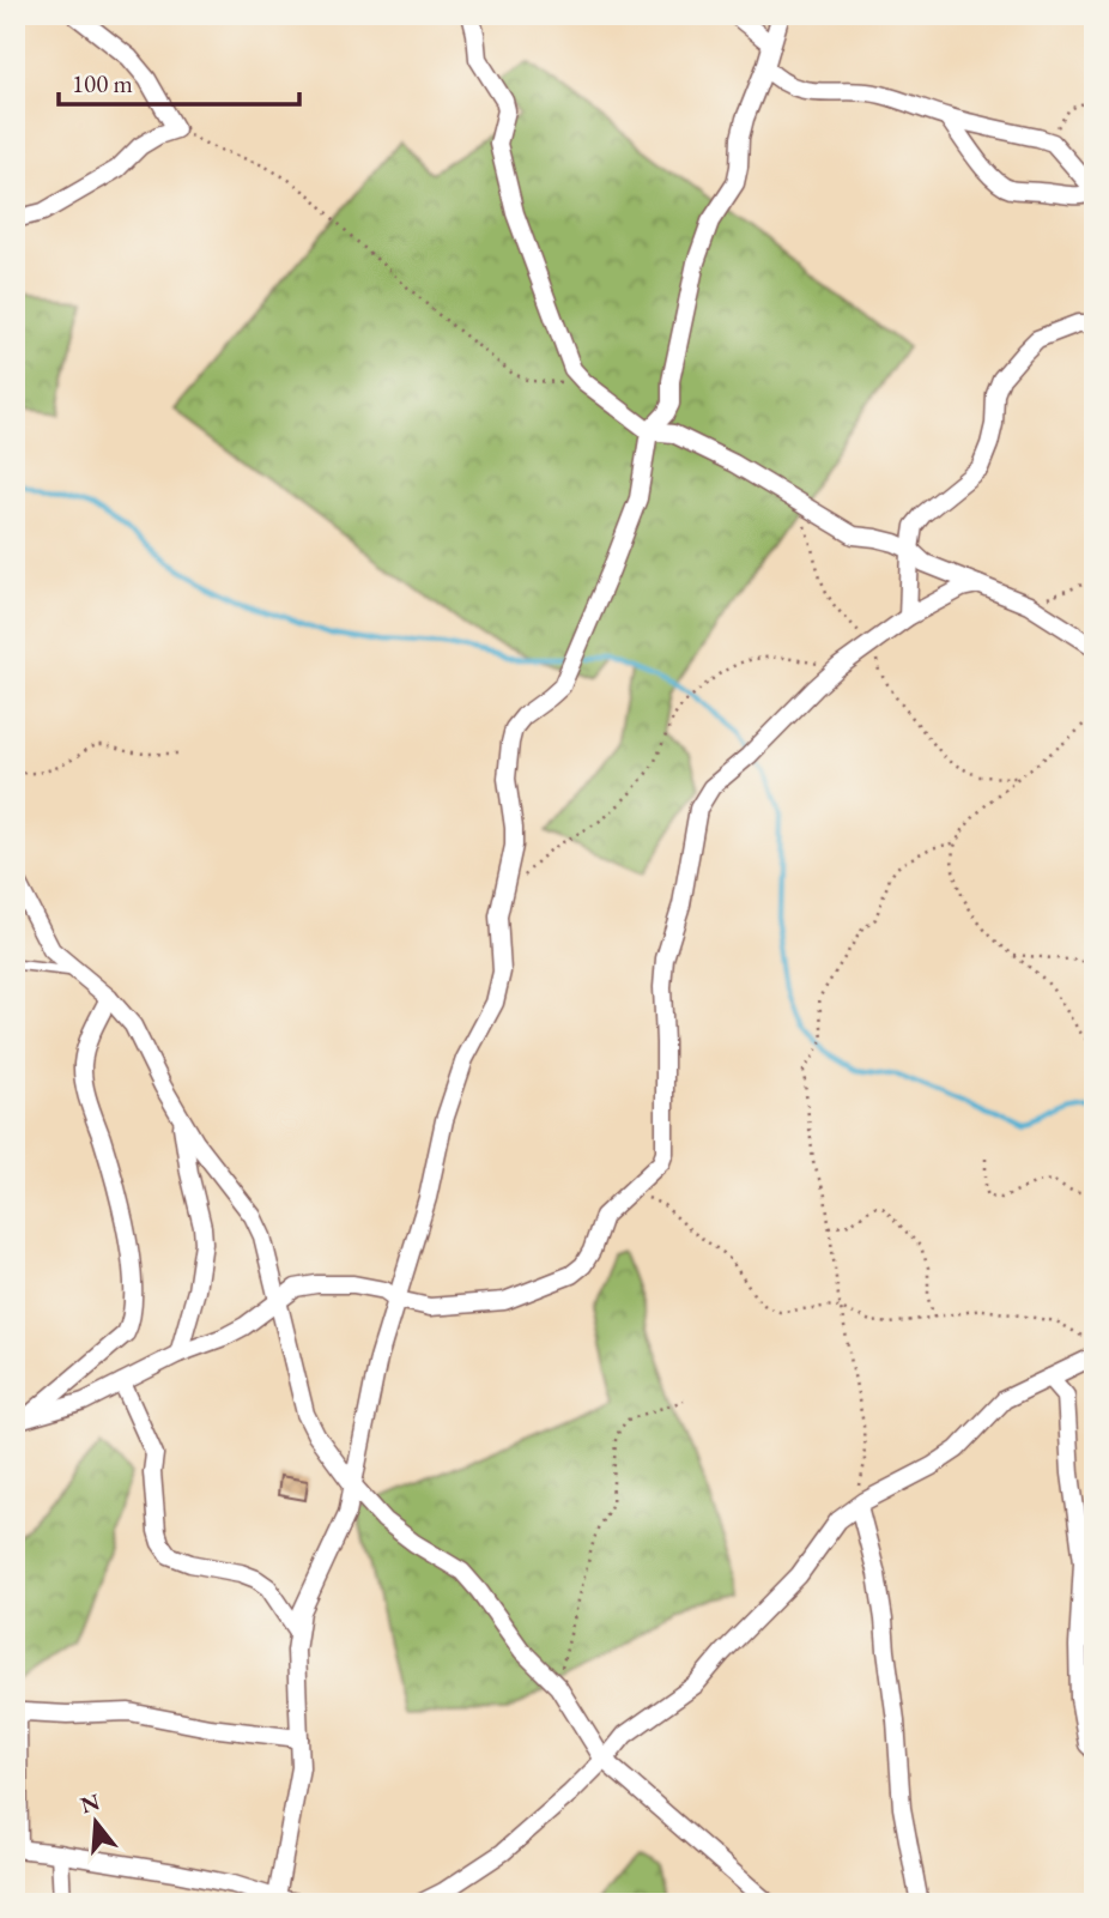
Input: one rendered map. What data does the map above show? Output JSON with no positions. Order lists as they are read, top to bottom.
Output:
{
  "scale_bar": "100 m",
  "north": "top"
}
